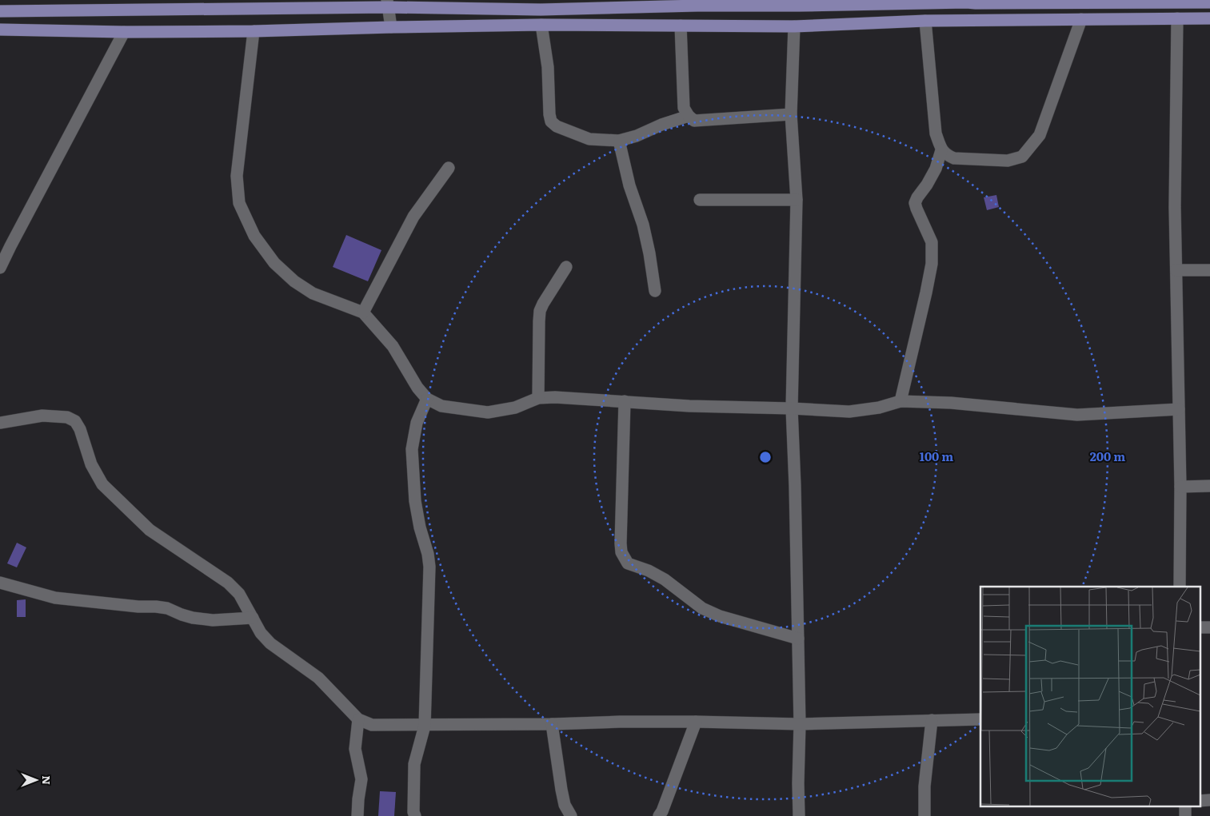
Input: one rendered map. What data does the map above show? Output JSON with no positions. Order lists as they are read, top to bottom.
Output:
{
  "north": "right",
  "rings": ["100 m", "200 m"]
}
